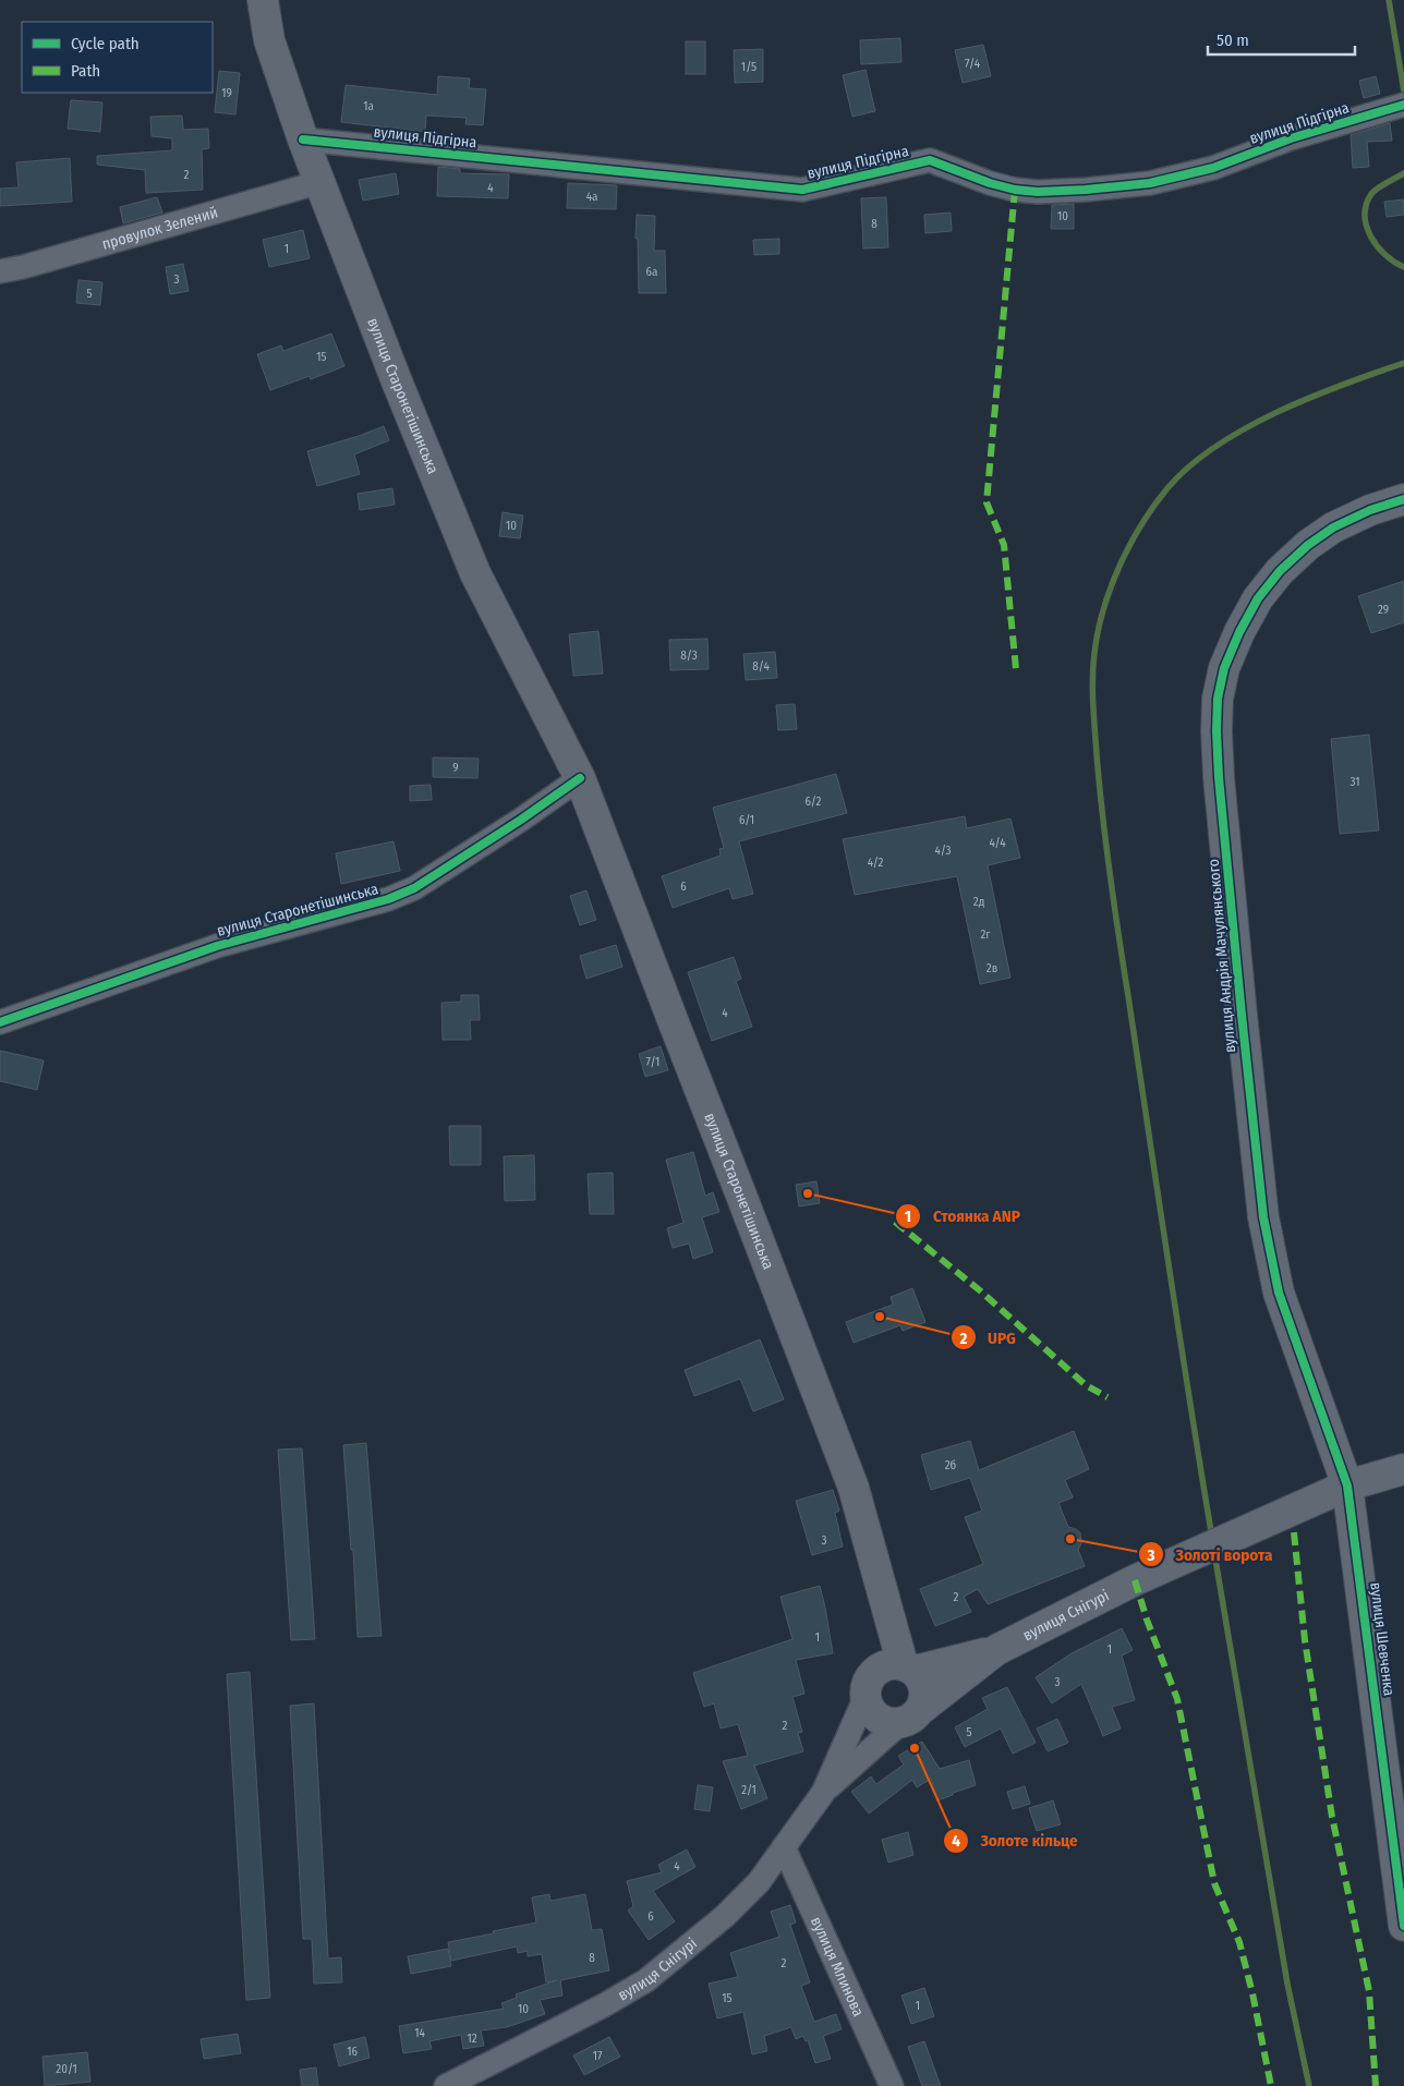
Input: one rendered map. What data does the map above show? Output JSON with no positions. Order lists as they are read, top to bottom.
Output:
{
  "streets": {
    "main road": [
      "вулиця Старонетішинська",
      "вулиця Андрія Мачулянського",
      "вулиця Снігурі",
      "вулиця Шевченка"
    ],
    "street": ["вулиця Підгірна", "провулок Зелений", "вулиця Млинова"]
  },
  "crossings": [
    ["вулиця Підгірна", "вулиця Старонетішинська"],
    ["провулок Зелений", "вулиця Старонетішинська"],
    ["вулиця Старонетішинська", "вулиця Снігурі"],
    ["вулиця Андрія Мачулянського", "вулиця Снігурі"],
    ["вулиця Андрія Мачулянського", "вулиця Шевченка"],
    ["вулиця Снігурі", "вулиця Шевченка"],
    ["вулиця Снігурі", "вулиця Млинова"]
  ],
  "places": [
    "Стоянка ANP",
    "UPG",
    "Золоті ворота",
    "Золоте кільце"
  ],
  "house_numbers": [
    "7/4",
    "1/5",
    "19",
    "1а",
    "2",
    "4",
    "4а",
    "10",
    "8",
    "1",
    "6а",
    "3",
    "5",
    "15",
    "10",
    "29",
    "8/3",
    "8/4",
    "9",
    "31",
    "6/2",
    "6/1",
    "4/4",
    "4/3",
    "4/2",
    "6",
    "2д",
    "2г",
    "2в",
    "4",
    "7/1",
    "2б",
    "3",
    "2",
    "1",
    "1",
    "3",
    "2",
    "5",
    "2/1",
    "4",
    "6",
    "8",
    "2",
    "15",
    "1",
    "10",
    "14",
    "12",
    "16",
    "17",
    "20/1"
  ],
  "legend": ["Cycle path", "Path"],
  "scale_bar": "50 m"
}
